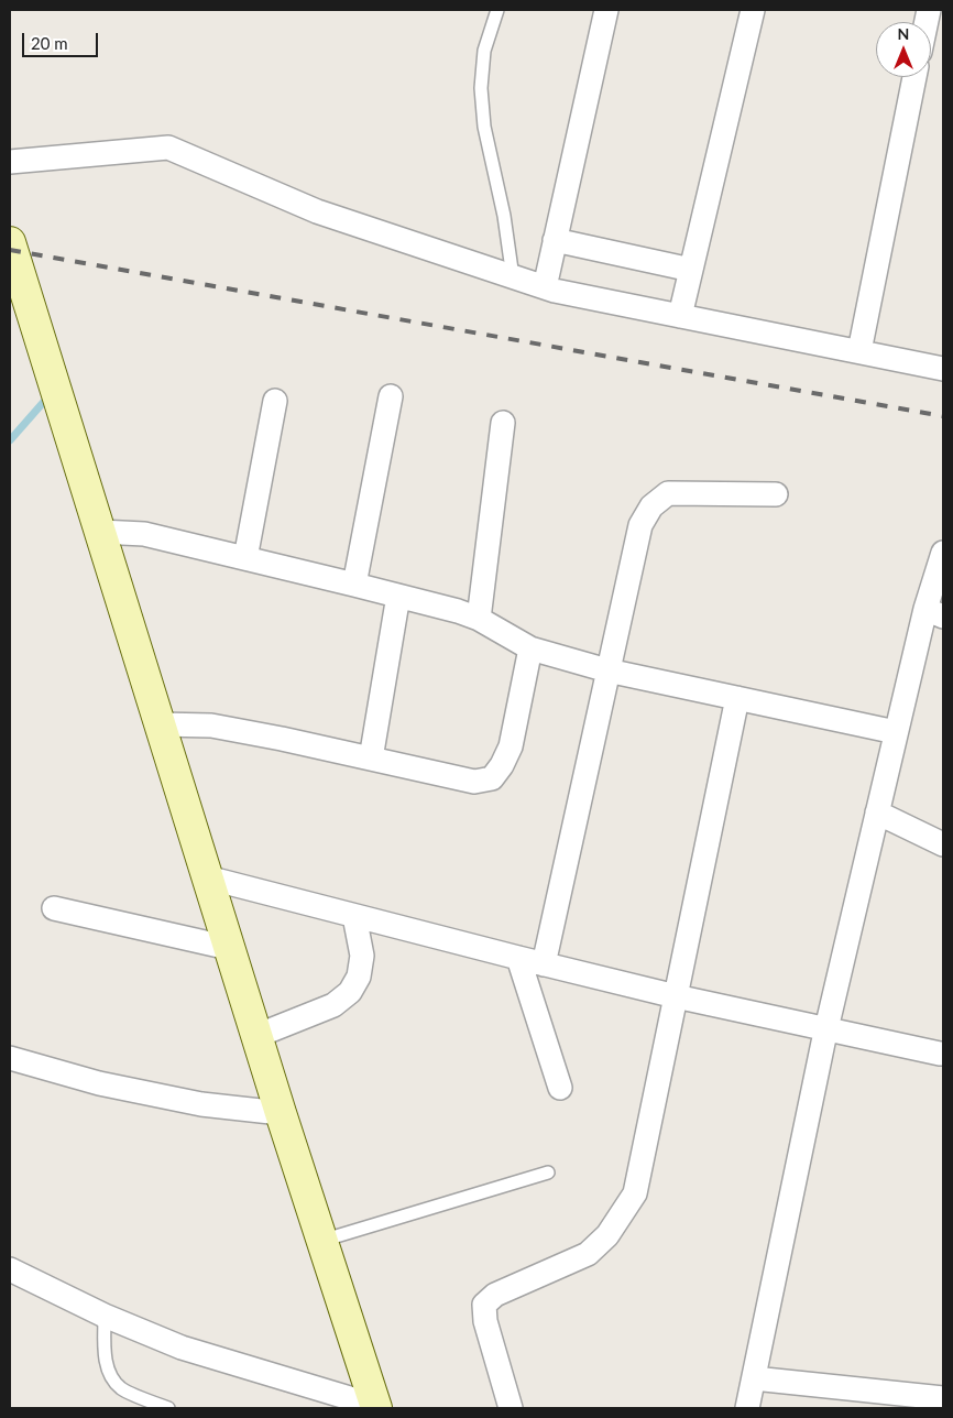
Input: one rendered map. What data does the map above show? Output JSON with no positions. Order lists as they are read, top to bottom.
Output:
{
  "scale_bar": "20 m",
  "north": "top"
}
